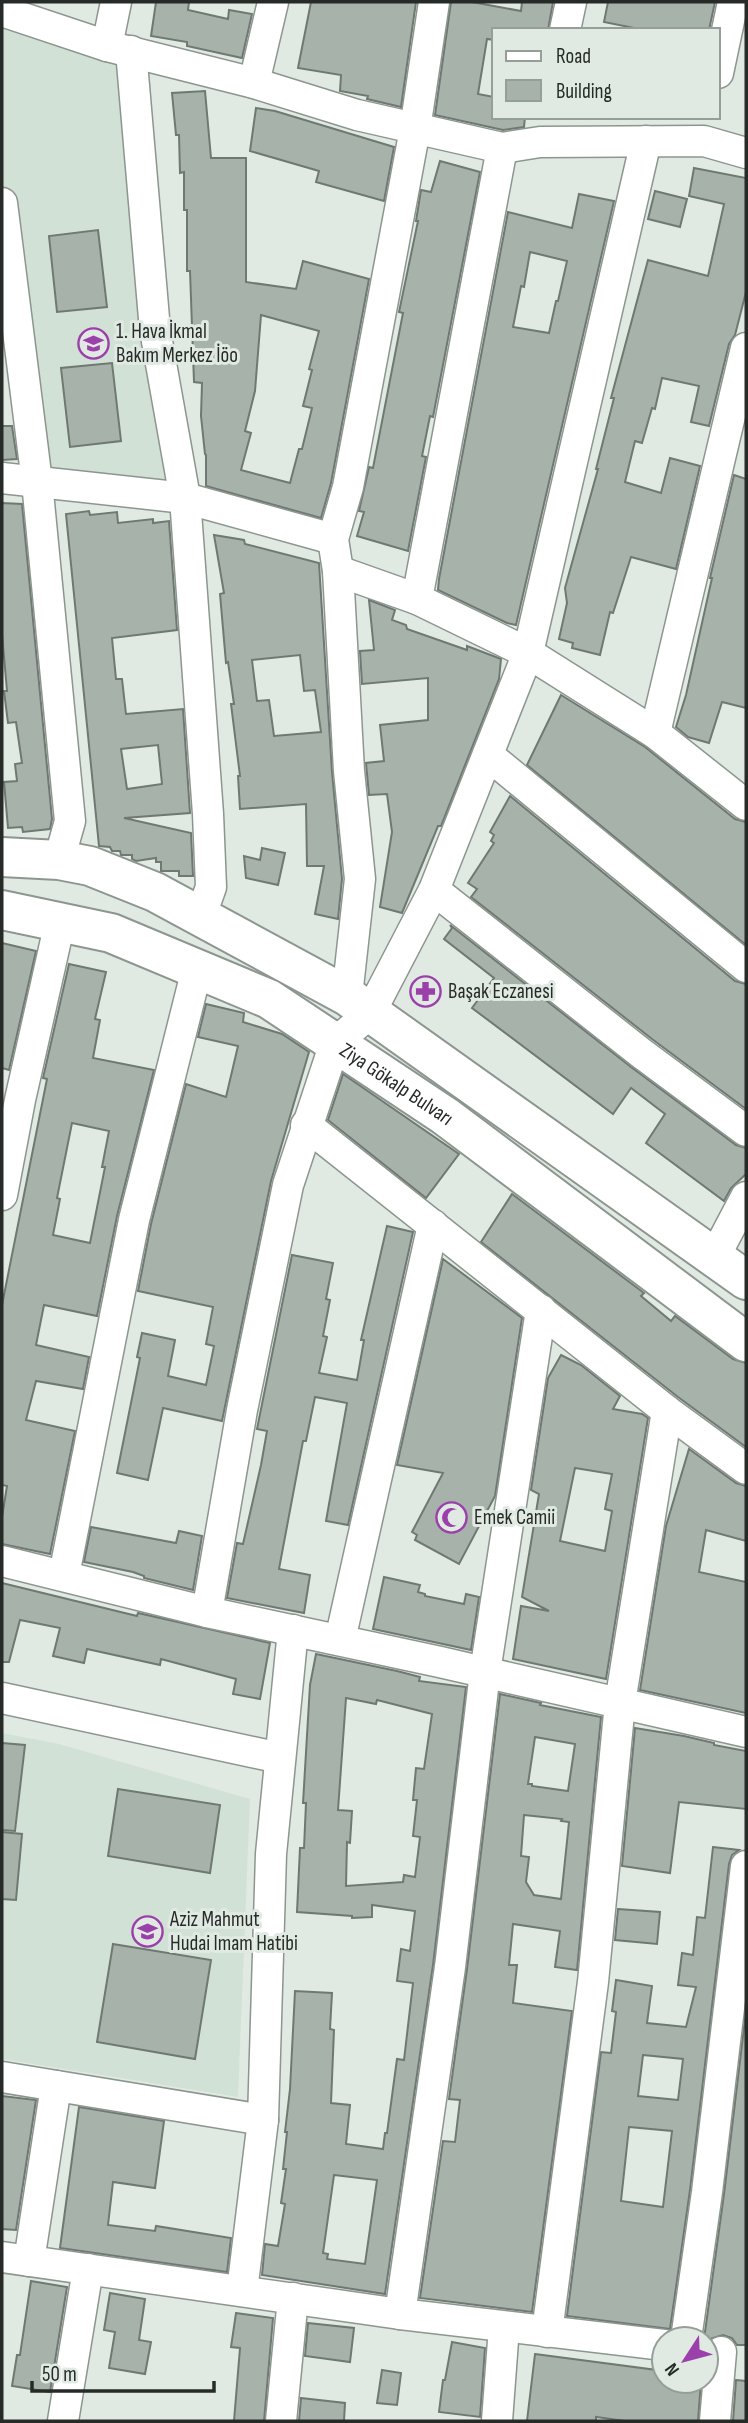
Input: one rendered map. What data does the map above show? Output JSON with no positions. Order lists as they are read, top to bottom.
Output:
{
  "streets": {
    "main road": ["Ziya Gökalp Bulvarı"]
  },
  "places": {
    "school or university": ["1. Hava İkmal Bakım Merkez İöo", "Aziz Mahmut Hudai Imam Hatibi"],
    "pharmacy": ["Başak Eczanesi"],
    "mosque": ["Emek Camii"]
  },
  "legend": ["Road", "Building"],
  "scale_bar": "50 m",
  "north": "bottom left"
}
